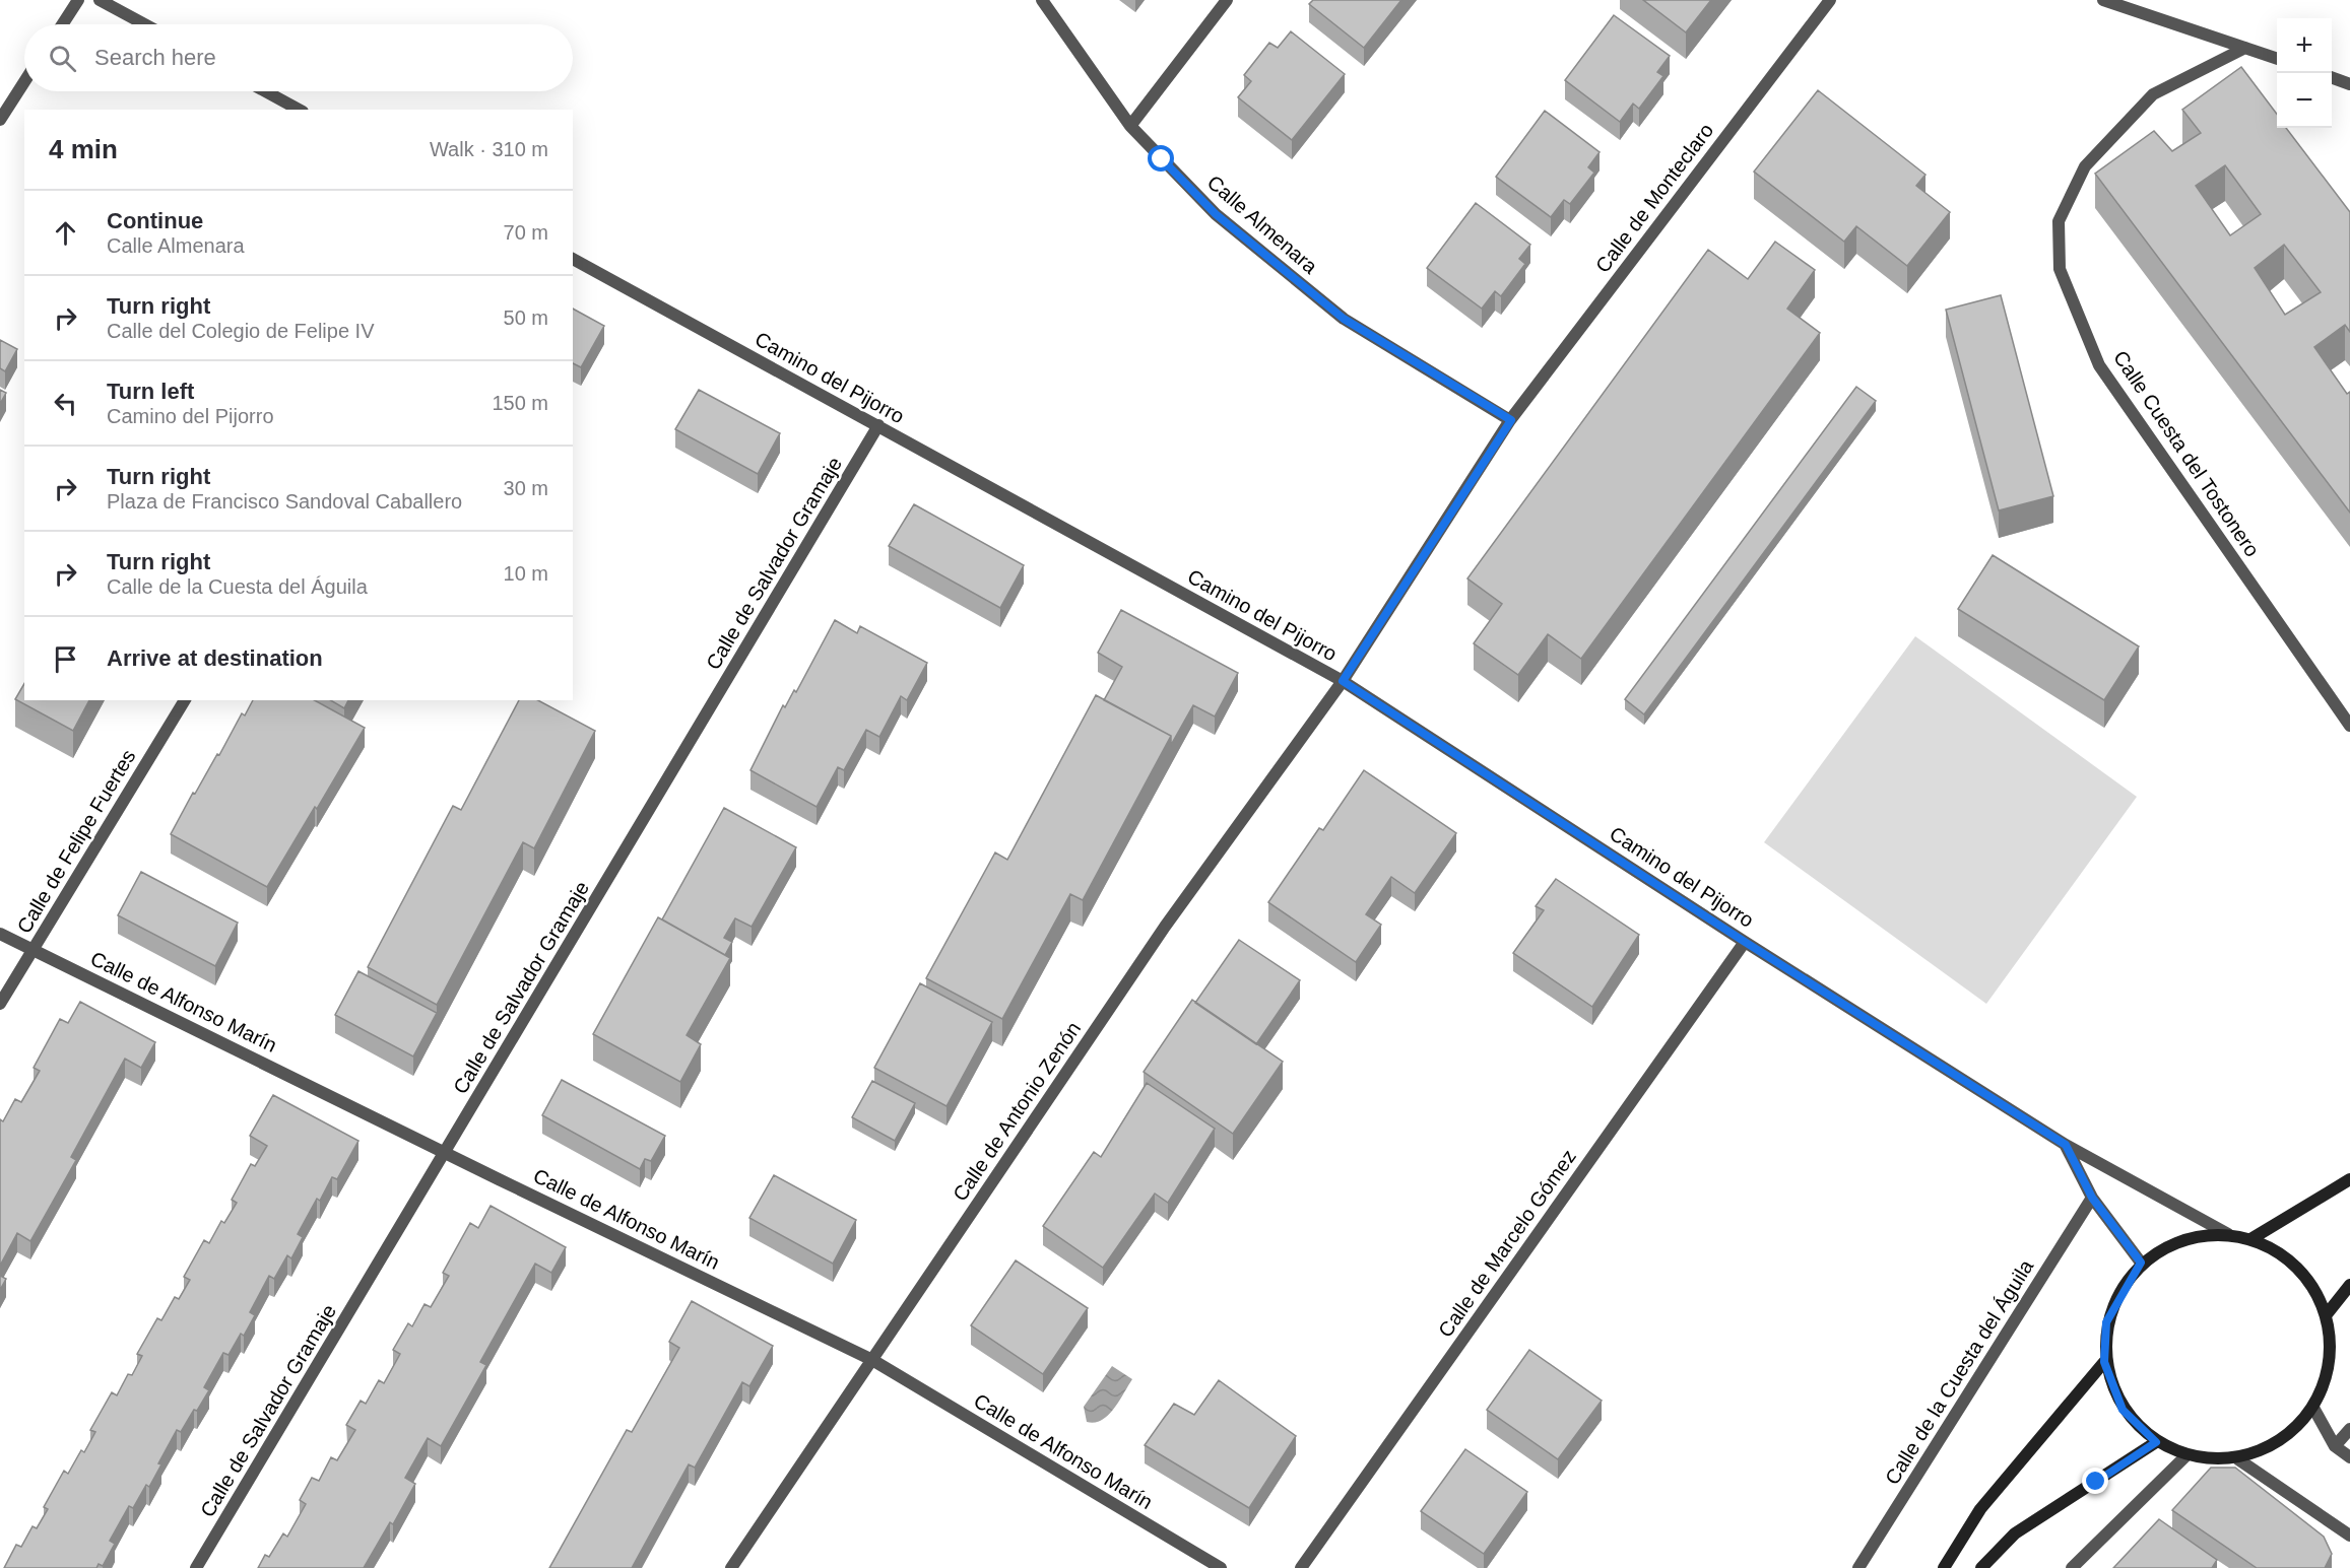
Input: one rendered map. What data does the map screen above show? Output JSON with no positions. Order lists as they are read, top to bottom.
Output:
{
  "streets": {
    "street": [
      "Calle de Monteclaro",
      "Calle Almenara",
      "Camino del Pijorro",
      "Calle Cuesta del Tostonero",
      "Calle de Salvador Gramaje",
      "Calle de Felipe Fuertes",
      "Calle de Alfonso Marín",
      "Calle de Antonio Zenón",
      "Calle de Marcelo Gómez",
      "Calle de la Cuesta del Águila"
    ]
  },
  "crossings": [
    ["Calle de Monteclaro", "Calle Almenara"],
    ["Calle de Monteclaro", "Camino del Pijorro"],
    ["Calle de Monteclaro", "Calle de Antonio Zenón"],
    ["Camino del Pijorro", "Calle de Salvador Gramaje"],
    ["Camino del Pijorro", "Calle de Antonio Zenón"],
    ["Camino del Pijorro", "Calle de Marcelo Gómez"],
    ["Calle de Salvador Gramaje", "Calle de Alfonso Marín"],
    ["Calle de Felipe Fuertes", "Calle de Alfonso Marín"],
    ["Calle de Alfonso Marín", "Calle de Antonio Zenón"]
  ],
  "page": {
    "map_buttons": ["+", "−"],
    "search": "Search here",
    "heading": ["4 min", "Walk · 310 m"],
    "list": [
      ["Continue", "Calle Almenara", "70 m"],
      ["Turn right", "Calle del Colegio de Felipe IV", "50 m"],
      ["Turn left", "Camino del Pijorro", "150 m"],
      ["Turn right", "Plaza de Francisco Sandoval Caballero", "30 m"],
      ["Turn right", "Calle de la Cuesta del Águila", "10 m"],
      "Arrive at destination"
    ]
  }
}
